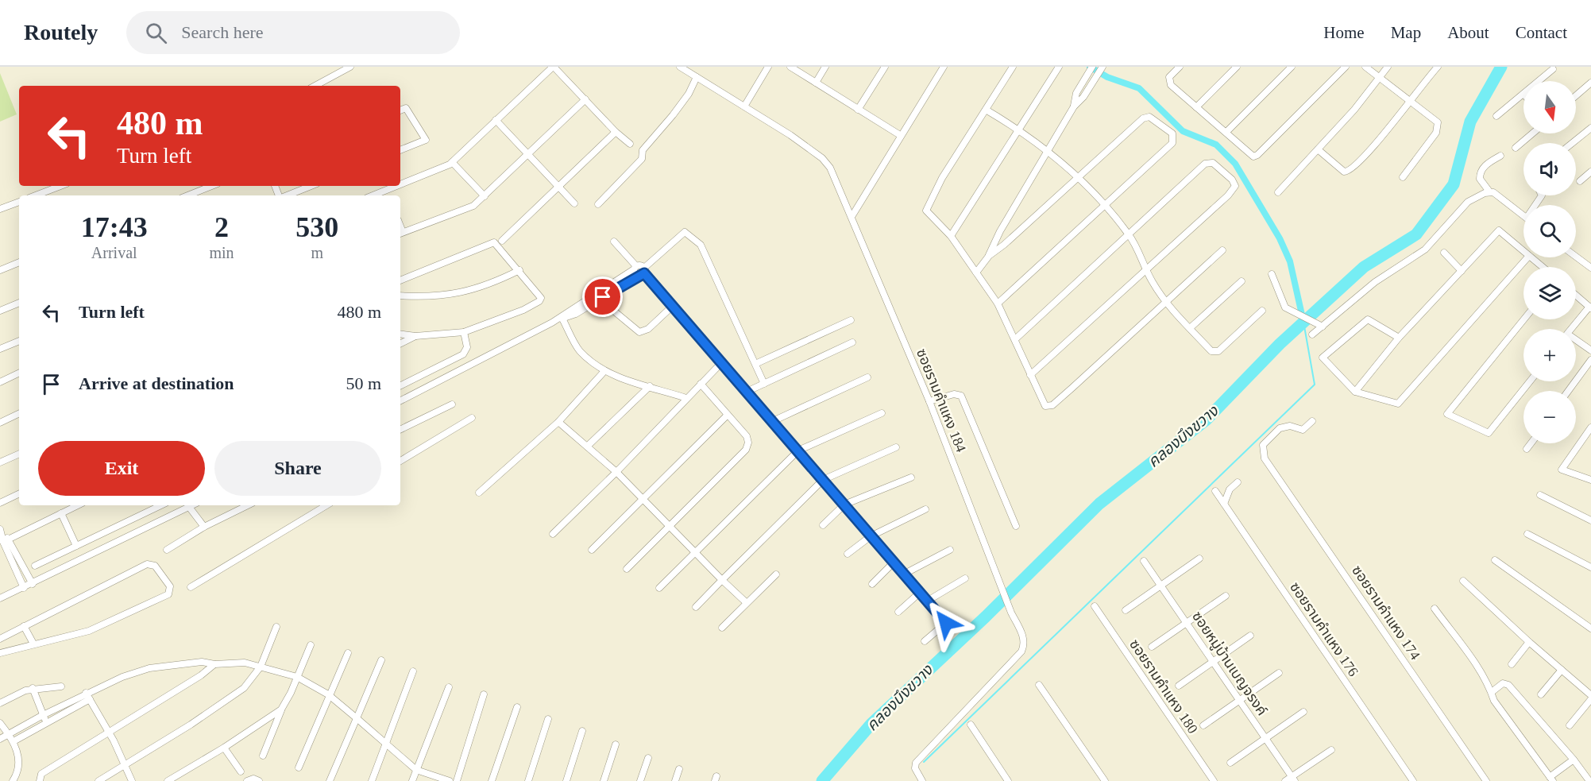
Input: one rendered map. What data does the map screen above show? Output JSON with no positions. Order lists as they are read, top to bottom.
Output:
{
  "streets": {
    "street": [
      "ซอยรามคำแหง 184",
      "ซอยรามคำแหง 174",
      "ซอยรามคำแหง 176",
      "ซอยหมู่บ้านเบญจรงค์",
      "ซอยรามคำแหง 180"
    ]
  },
  "water": ["คลองบึงขวาง"],
  "north": "bottom",
  "page": {
    "header": "Routely",
    "search": "Search here",
    "nav": [
      "Home",
      "Map",
      "About",
      "Contact"
    ],
    "map_buttons": ["+", "−"],
    "turn": ["480 m", "Turn left"],
    "eta": [
      "17:43",
      "Arrival",
      "2",
      "min",
      "530",
      "m"
    ],
    "list": [
      {
        "name": "Turn left",
        "value": "480 m"
      },
      {
        "name": "Arrive at destination",
        "value": "50 m"
      }
    ],
    "buttons": ["Exit", "Share"]
  }
}
